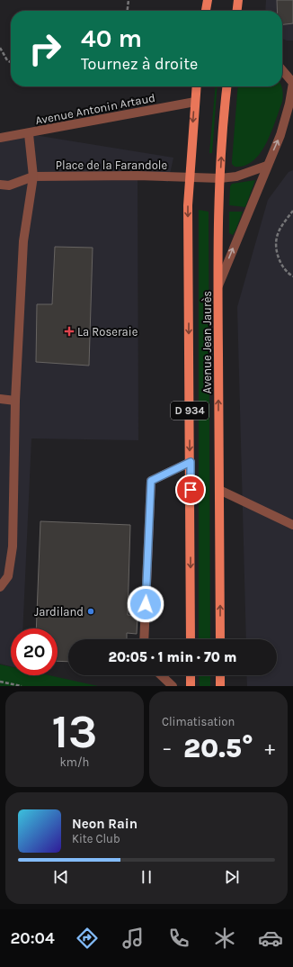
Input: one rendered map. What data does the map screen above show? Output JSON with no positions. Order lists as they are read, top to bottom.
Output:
{
  "streets": {
    "main road": ["Avenue Jean Jaurès", "D 934"],
    "street": ["Avenue Antonin Artaud", "Place de la Farandole"]
  },
  "crossings": [
    ["Avenue Antonin Artaud", "Avenue Jean Jaurès"],
    ["Place de la Farandole", "Avenue Jean Jaurès"]
  ],
  "places": {
    "health": ["La Roseraie"],
    "other": ["Jardiland"]
  },
  "page": {
    "turn": ["40 m", "Tournez à droite"],
    "limit": "20",
    "trip": "20:05 · 1 min · 70 m",
    "tile": [
      ["13", "km/h"],
      "Climatisation"
    ],
    "heat": ["−", "20.5°", "+"],
    "song": ["Neon Rain", "Kite Club"],
    "tabs": "20:04"
  }
}
